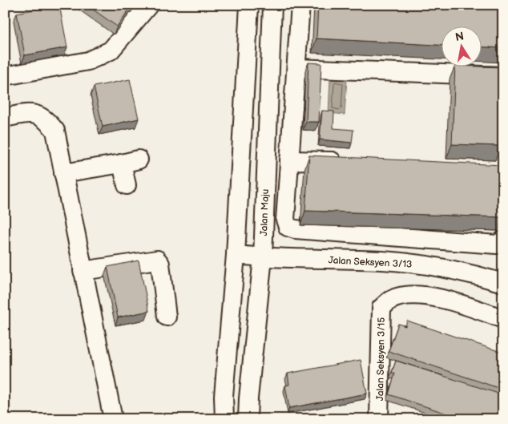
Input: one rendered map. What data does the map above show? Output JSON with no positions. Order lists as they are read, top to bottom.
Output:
{
  "streets": {
    "street": ["Jalan Maju", "Jalan Seksyen 3/13", "Jalan Seksyen 3/15"]
  },
  "crossings": [
    ["Jalan Maju", "Jalan Seksyen 3/13"]
  ],
  "north": "top"
}
